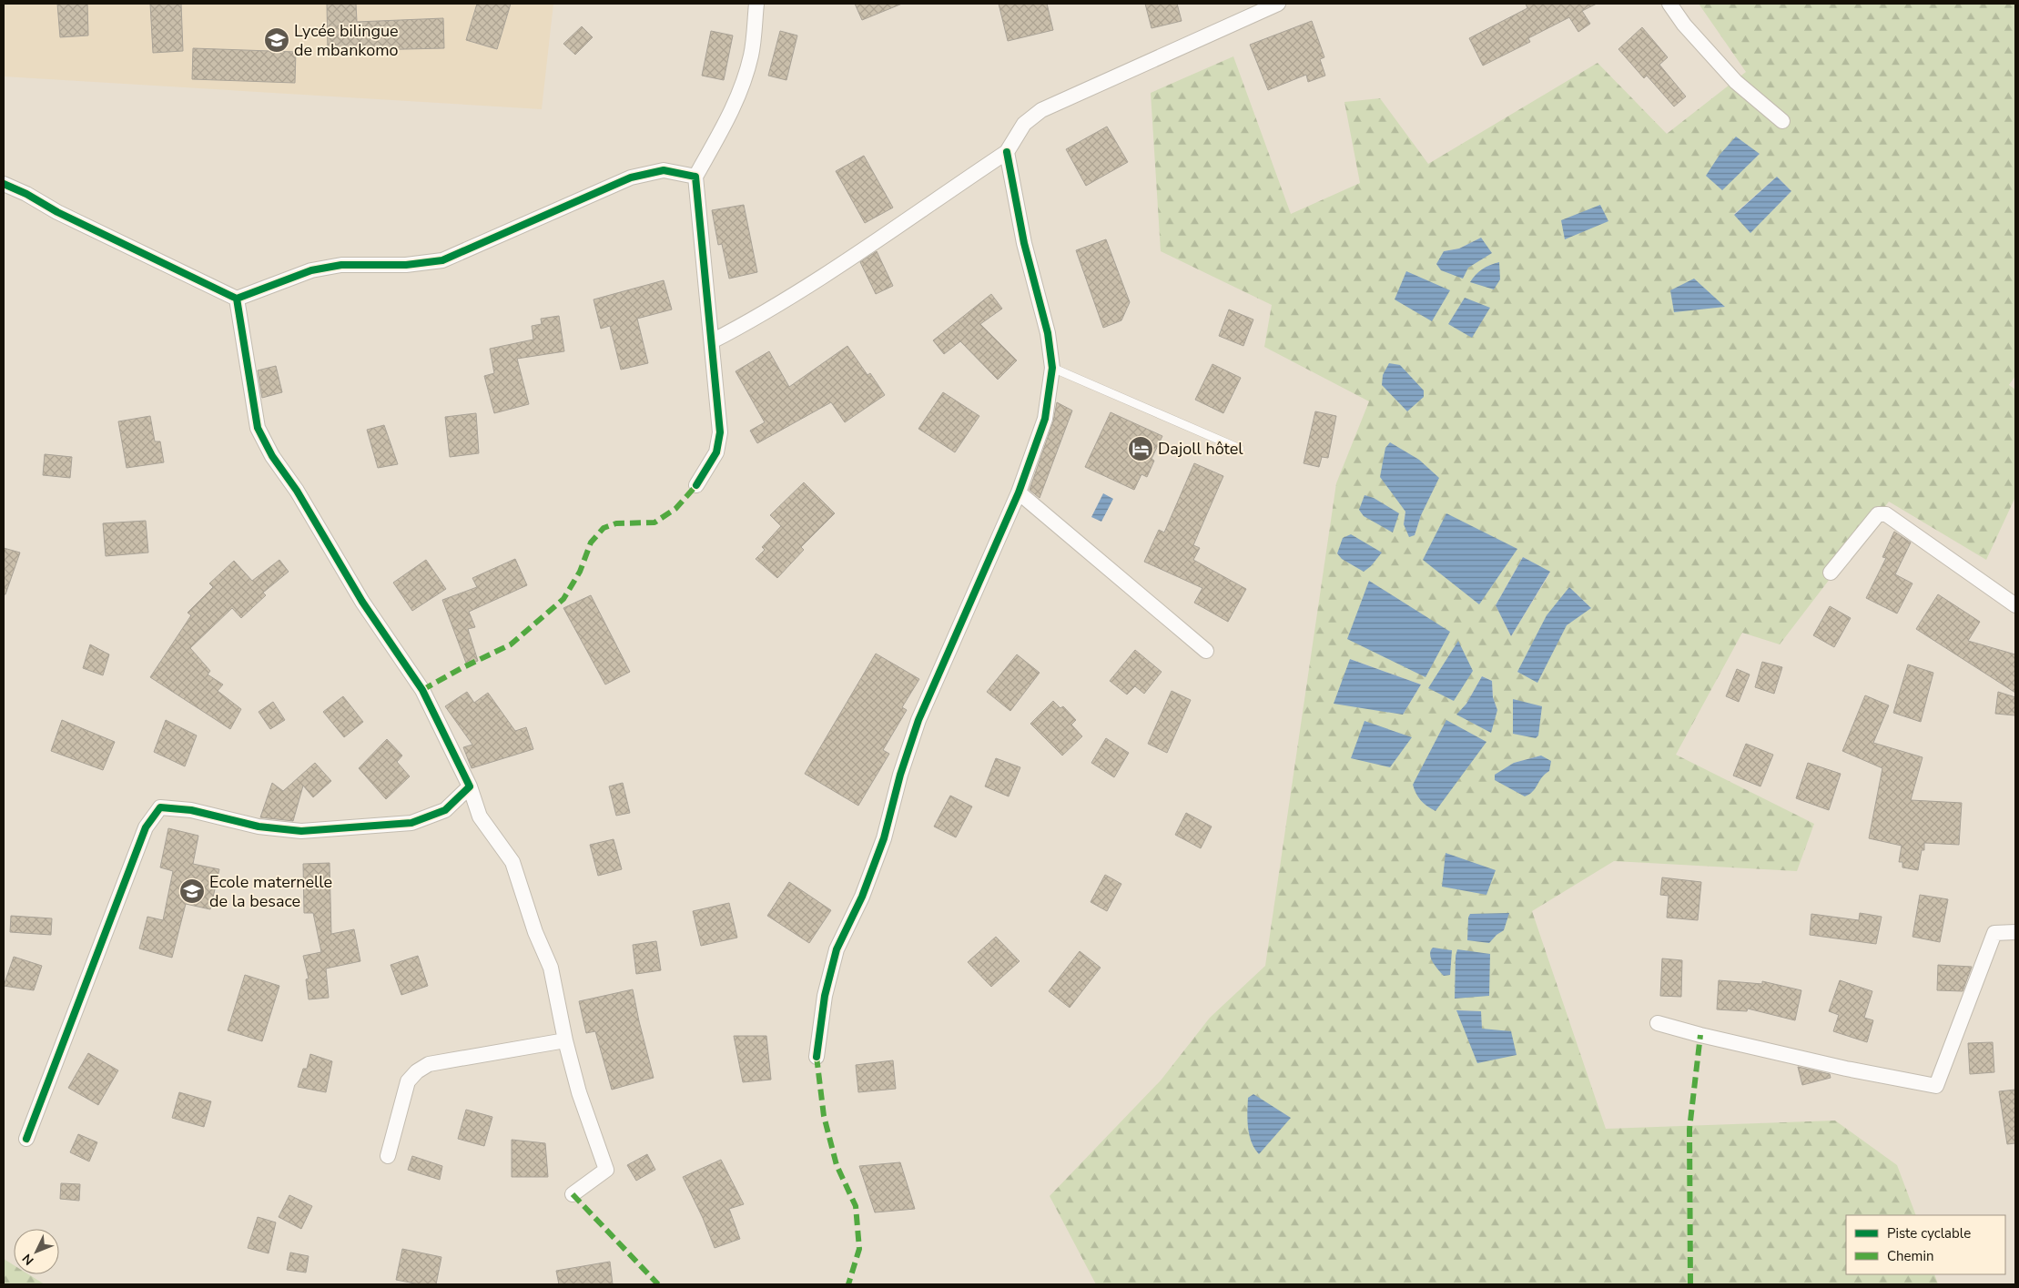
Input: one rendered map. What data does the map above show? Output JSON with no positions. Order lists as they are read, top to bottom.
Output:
{
  "places": {
    "school or university": ["Lycée bilingue de mbankomo", "Ecole maternelle de la besace"],
    "hotel": ["Dajoll hôtel"]
  },
  "legend": ["Piste cyclable", "Chemin"],
  "north": "bottom left"
}
